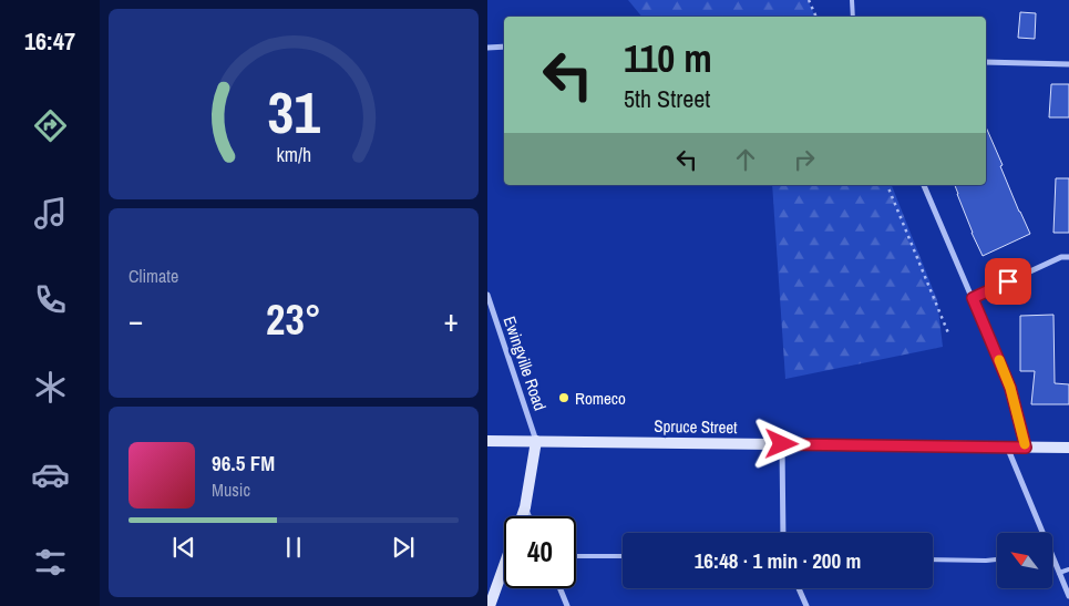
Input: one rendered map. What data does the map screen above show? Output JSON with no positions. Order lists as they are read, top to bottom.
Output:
{
  "streets": {
    "street": ["Ewingville Road", "Spruce Street"]
  },
  "crossings": [
    ["Ewingville Road", "Spruce Street"]
  ],
  "places": ["Romeco"],
  "north": "top left",
  "page": {
    "tabs": "16:47",
    "turn": ["110 m", "5th Street"],
    "tile": "Climate",
    "heat": ["−", "23°", "+"],
    "song": ["96.5 FM", "Music"],
    "limit": "40",
    "trip": "16:48 · 1 min · 200 m",
    "gauge": ["31", "km/h"]
  }
}
